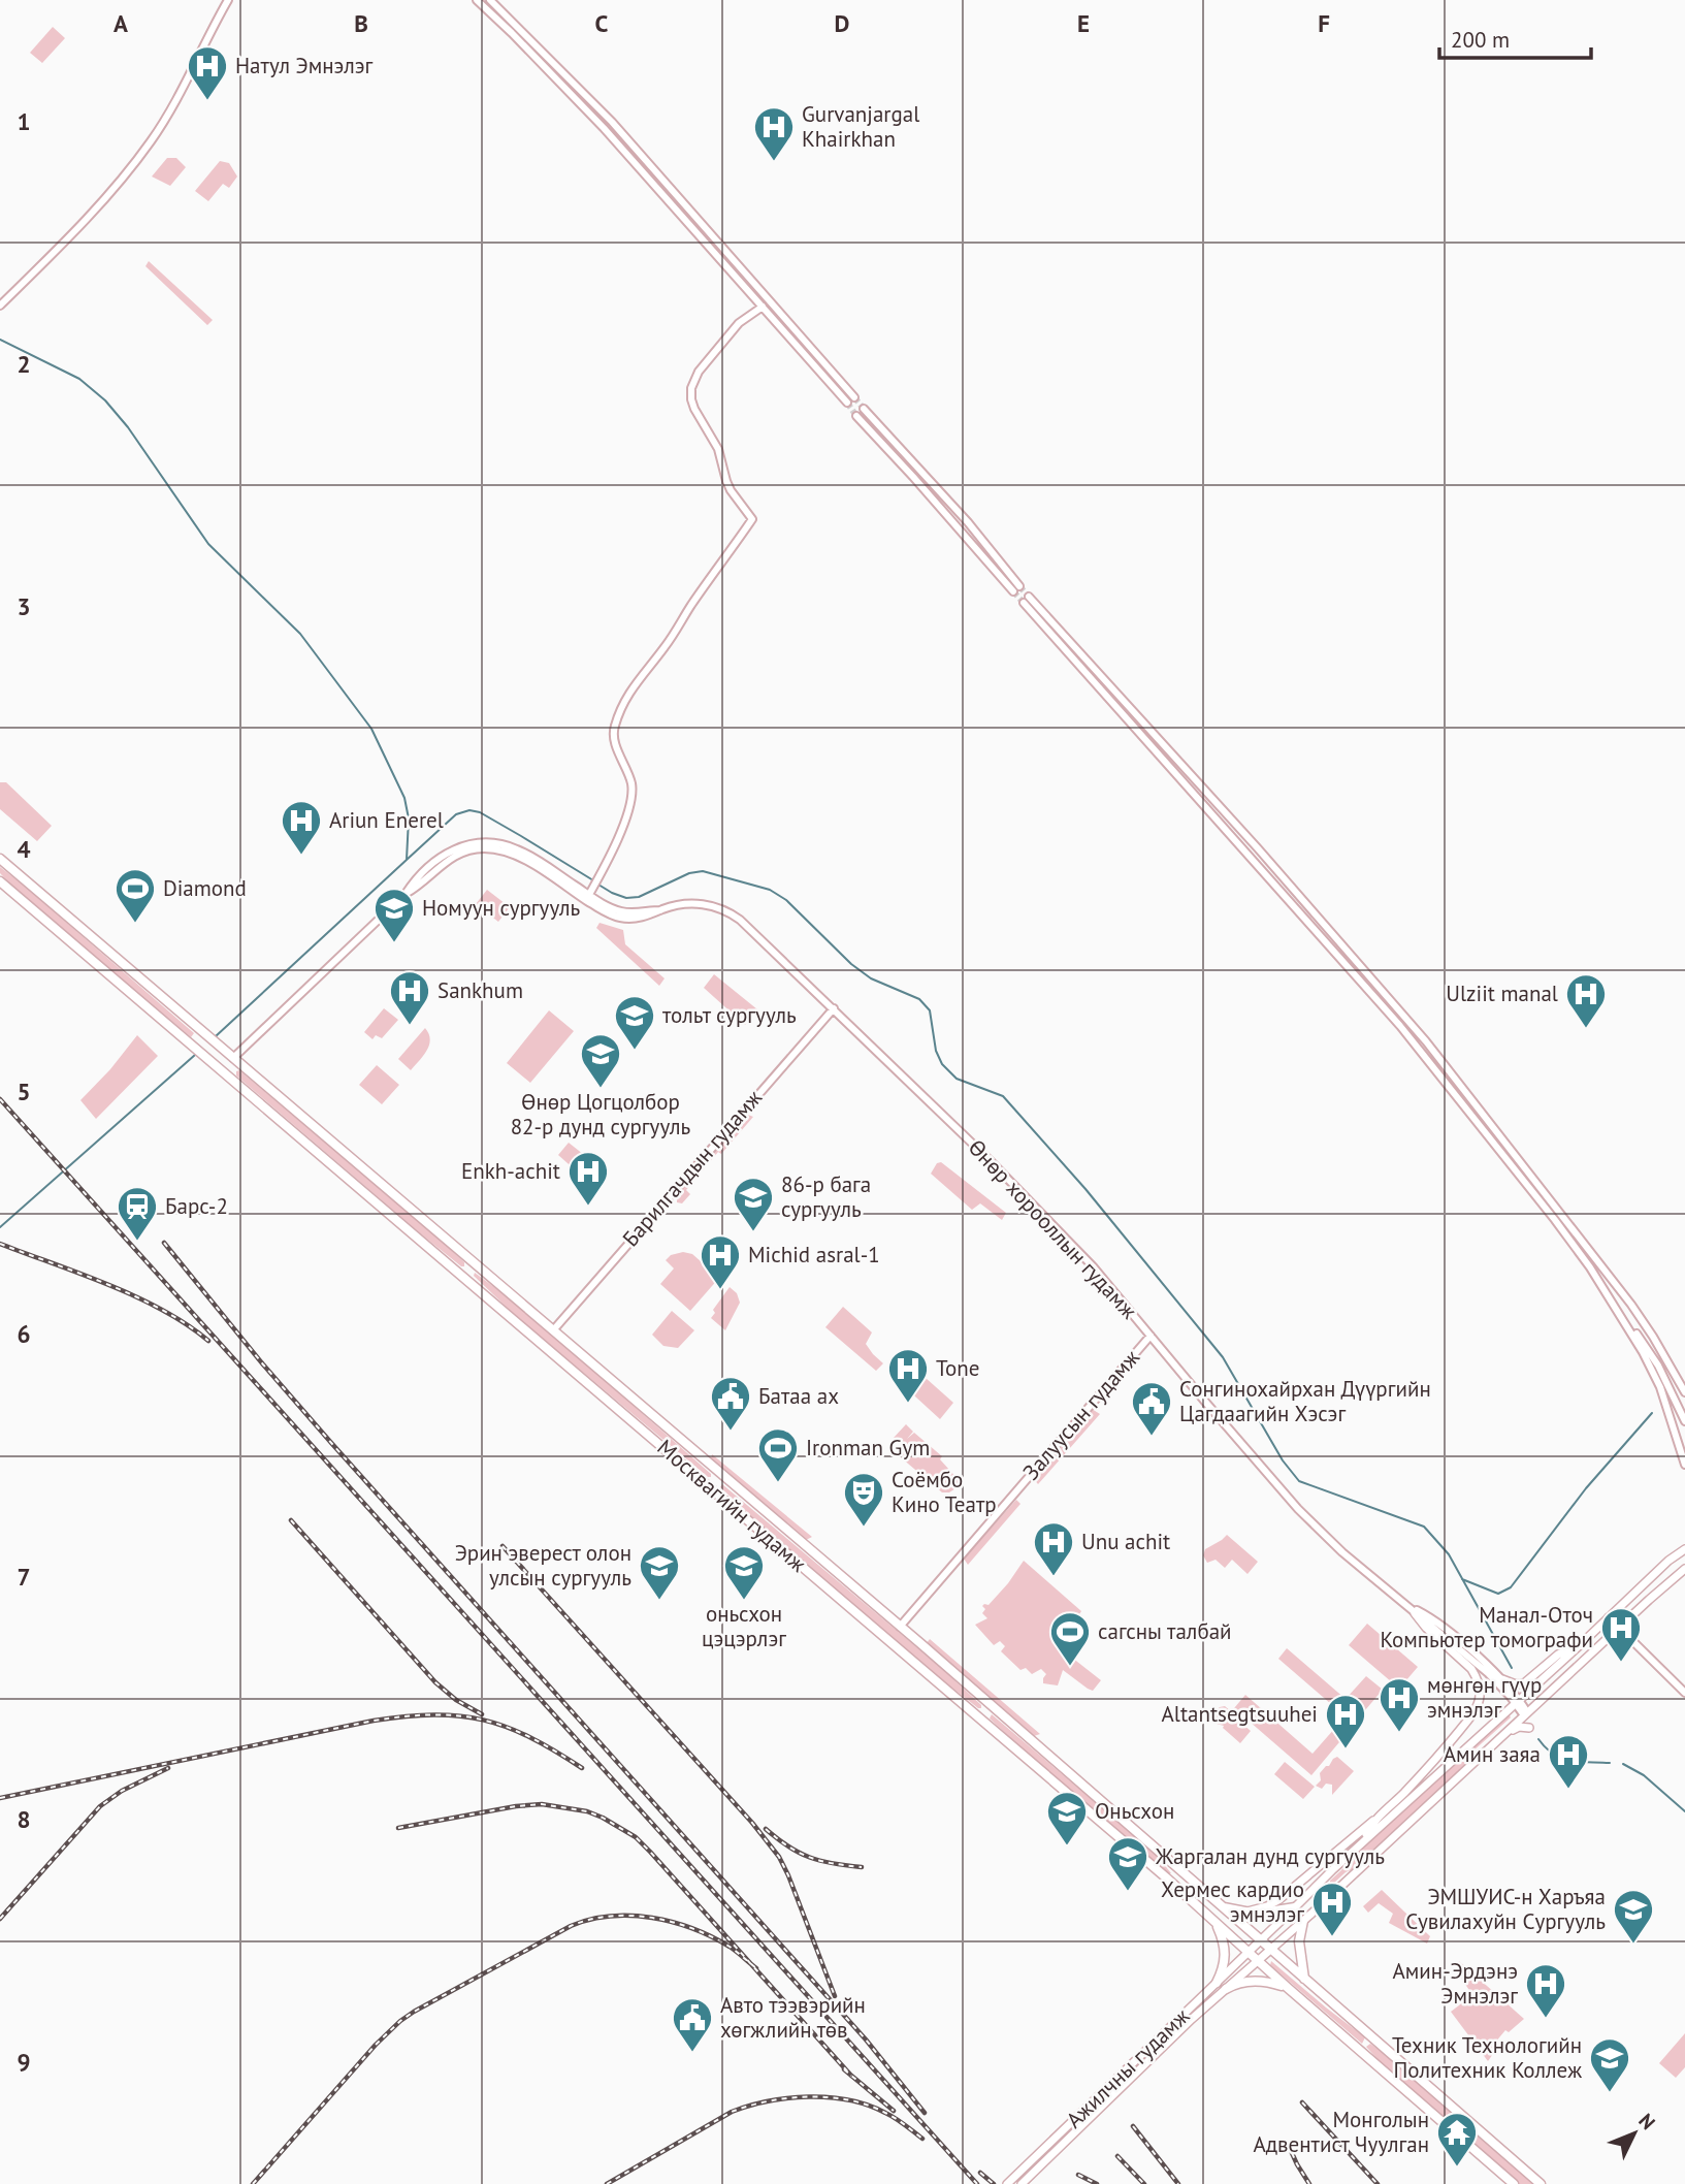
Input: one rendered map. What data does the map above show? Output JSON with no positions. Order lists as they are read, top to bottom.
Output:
{
  "streets": {
    "highway": ["Москвагийн гудамж"],
    "main road": [
      "Барилгачдын гудамж",
      "Өнөр хорооллын гудамж",
      "Залуусын гудамж",
      "Ажилчны гудамж"
    ]
  },
  "crossings": [
    ["Барилгачдын гудамж", "Өнөр хорооллын гудамж"],
    ["Барилгачдын гудамж", "Москвагийн гудамж"],
    ["Өнөр хорооллын гудамж", "Залуусын гудамж"],
    ["Өнөр хорооллын гудамж", "Москвагийн гудамж"],
    ["Залуусын гудамж", "Москвагийн гудамж"],
    ["Москвагийн гудамж", "Ажилчны гудамж"]
  ],
  "places": {
    "hospital": [
      "Натул Эмнэлэг",
      "Gurvanjargal Khairkhan",
      "Ariun Enerel",
      "Sankhum",
      "Ulziit manal",
      "Enkh-achit",
      "Michid asral-1",
      "Tone",
      "Unu achit",
      "Манал-Оточ Компьютер томографи",
      "мөнгөн гүүр эмнэлэг",
      "Altantsegtsuuhei",
      "Амин заяа",
      "Хермес кардио эмнэлэг",
      "Амин-Эрдэнэ Эмнэлэг"
    ],
    "sports": ["Diamond", "Ironman Gym", "сагсны талбай"],
    "school or university": [
      "Номуун сургууль",
      "тольт сургууль",
      "Өнөр Цогцолбор 82-р дунд сургууль",
      "86-р бага сургууль",
      "Эрин эверест олон улсын сургууль",
      "оньсхон цэцэрлэг",
      "Оньсхон",
      "Жаргалан дунд сургууль",
      "ЭМШУИС-н Харъяа Сувилахуйн Сургууль",
      "Техник Технологийн Политехник Коллеж"
    ],
    "station": ["Барс-2"],
    "public building": ["Батаа ах", "Сонгинохайрхан Дүүргийн Цагдаагийн Хэсэг", "Авто тээвэрийн хөгжлийн төв"],
    "theatre": ["Соёмбо Кино Театр"],
    "temple": ["Монголын Адвентист Чуулган"]
  },
  "scale_bar": "200 m",
  "north": "top right",
  "grid": {
    "columns": [
      "A",
      "B",
      "C",
      "D",
      "E",
      "F"
    ],
    "rows": [
      "1",
      "2",
      "3",
      "4",
      "5",
      "6",
      "7",
      "8",
      "9"
    ]
  }
}
